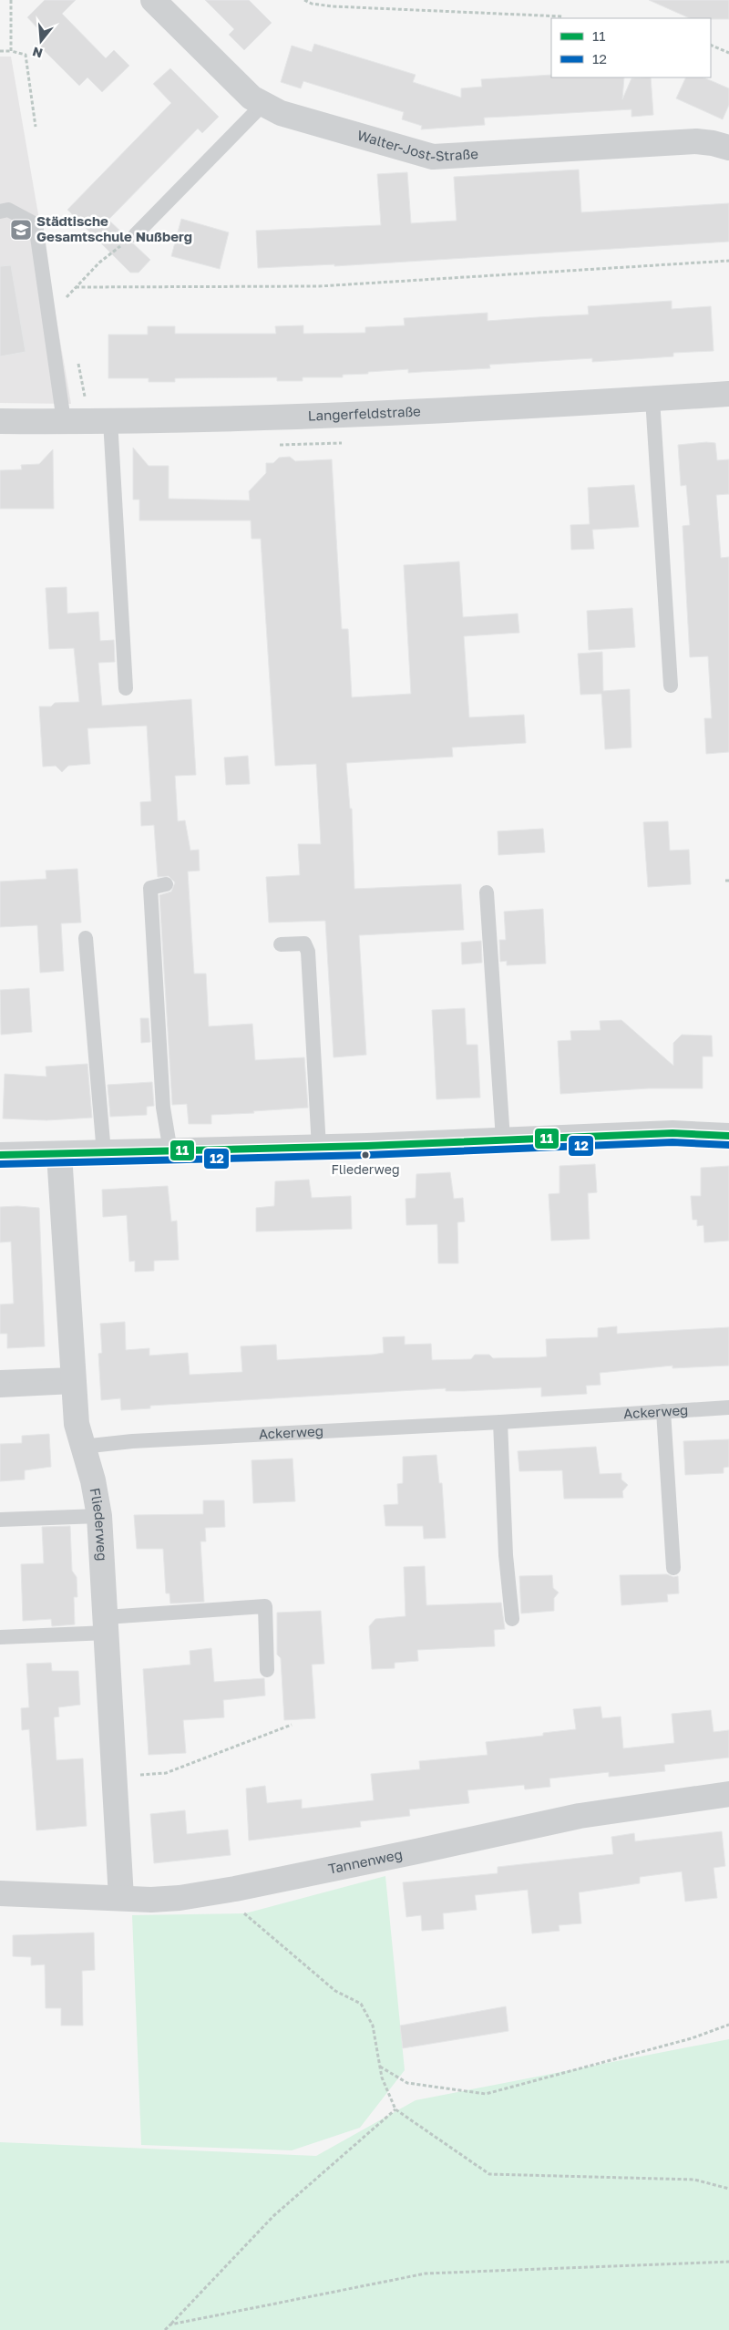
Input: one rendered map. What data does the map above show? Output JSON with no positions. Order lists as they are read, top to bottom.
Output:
{
  "streets": {
    "street": [
      "Walter-Jost-Straße",
      "Langerfeldstraße",
      "Fliederweg",
      "Tannenweg"
    ],
    "lane": ["Ackerweg"]
  },
  "crossings": [
    ["Ackerweg", "Fliederweg"],
    ["Fliederweg", "Tannenweg"]
  ],
  "places": {
    "school or university": ["Städtische Gesamtschule Nußberg"],
    "other": ["Fliederweg"]
  },
  "lines": ["transit line 11", "transit line 12"],
  "legend": ["11", "12"],
  "north": "bottom"
}
